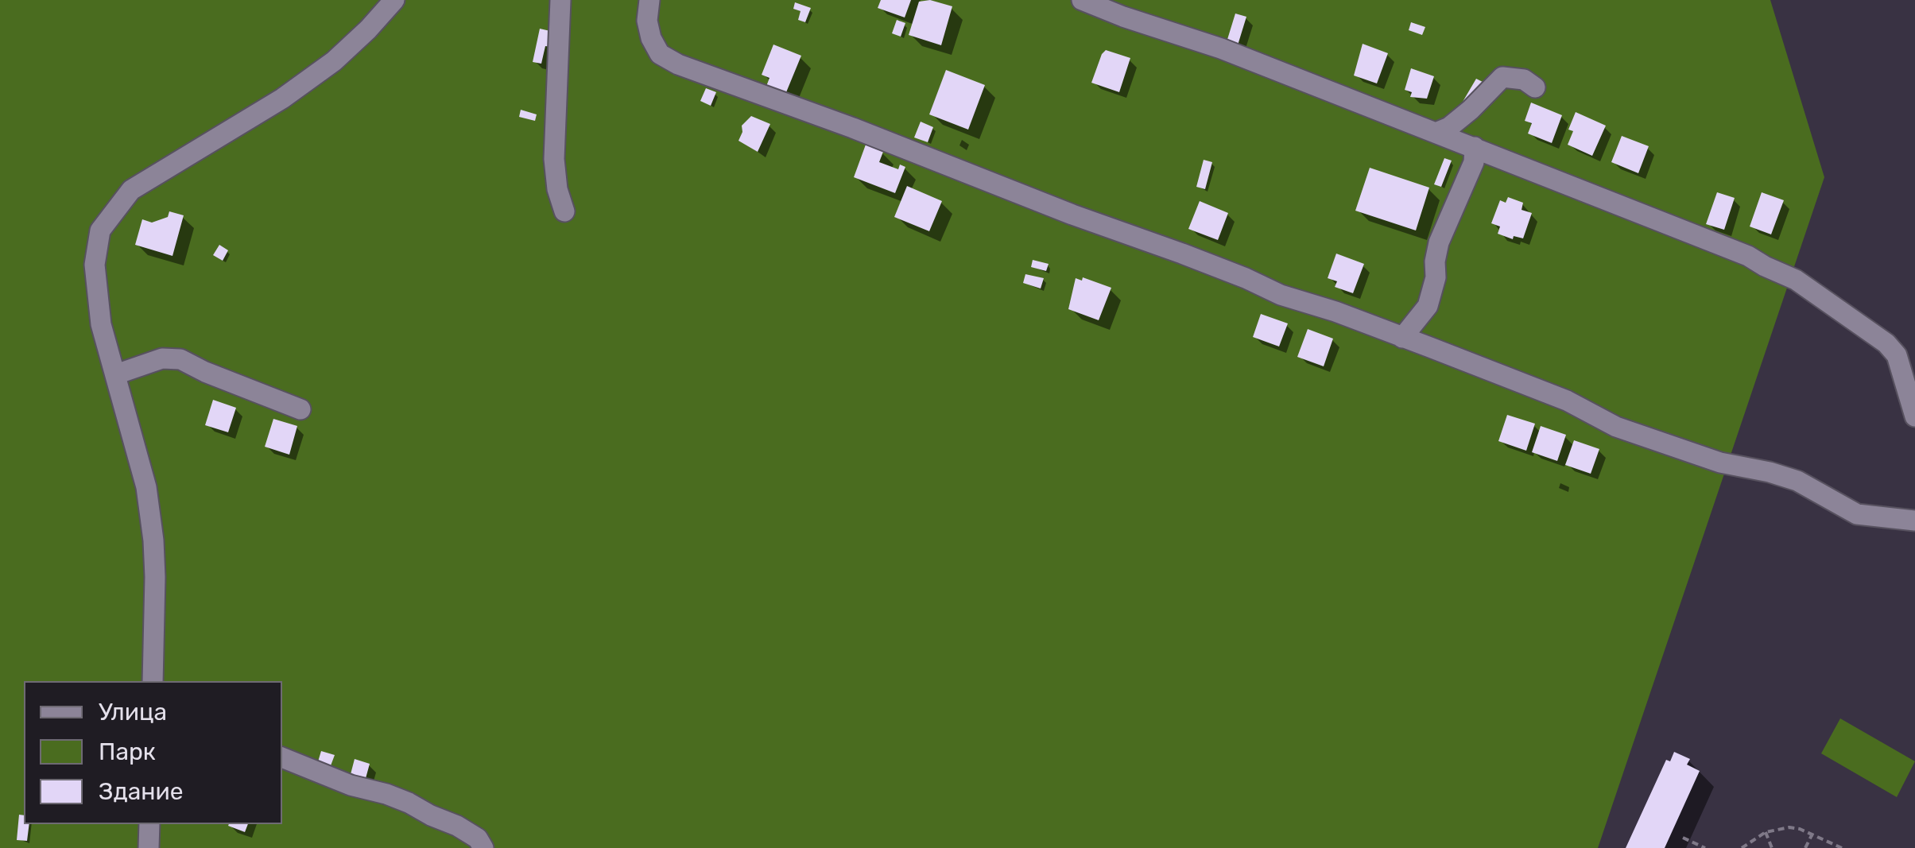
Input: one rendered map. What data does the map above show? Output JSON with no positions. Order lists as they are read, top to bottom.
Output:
{
  "legend": ["Улица", "Парк", "Здание"]
}
